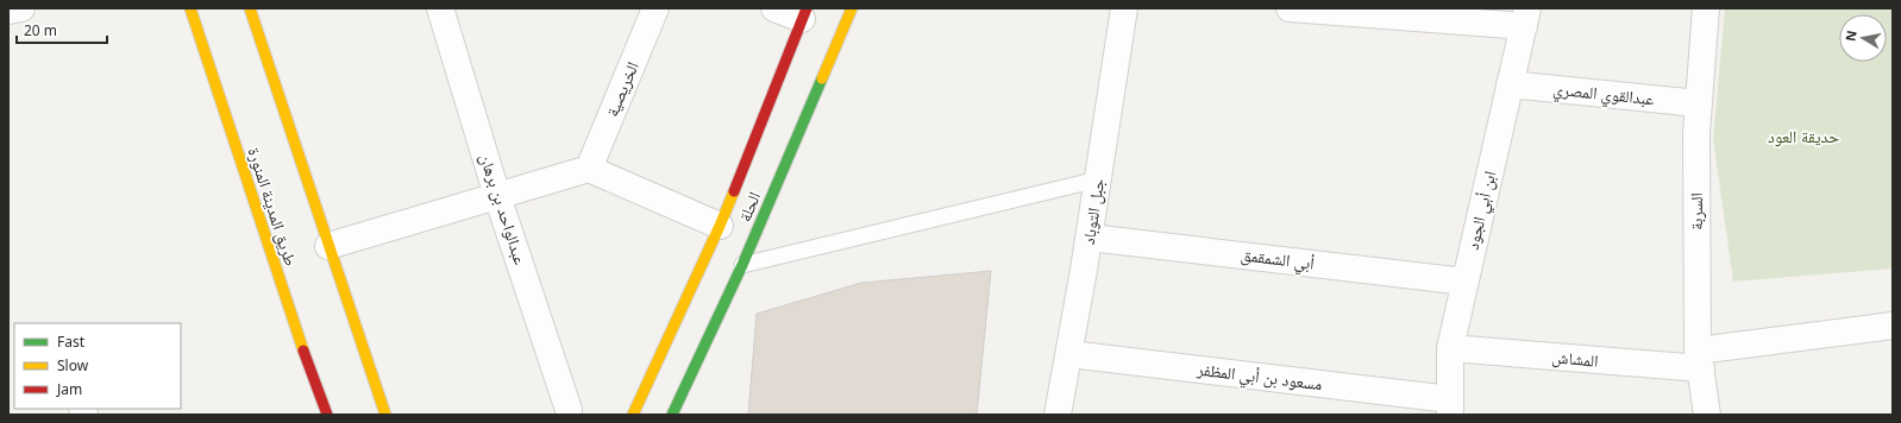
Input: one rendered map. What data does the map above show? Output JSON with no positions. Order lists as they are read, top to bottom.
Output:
{
  "streets": {
    "main road": ["طريق المدينة المنورة", "الحلة"],
    "street": [
      "الخريصية",
      "عبدالقوي المصري",
      "عبدالواحد بن برهان",
      "ابن أبي الجود",
      "جبل التوباد",
      "السربة",
      "أبي الشمقمق",
      "المشاش",
      "مسعود بن أبي المظفر"
    ]
  },
  "crossings": [
    ["عبدالقوي المصري", "ابن أبي الجود"],
    ["عبدالقوي المصري", "السربة"],
    ["ابن أبي الجود", "أبي الشمقمق"],
    ["ابن أبي الجود", "المشاش"],
    ["ابن أبي الجود", "مسعود بن أبي المظفر"],
    ["جبل التوباد", "أبي الشمقمق"],
    ["جبل التوباد", "مسعود بن أبي المظفر"],
    ["السربة", "المشاش"]
  ],
  "parks": ["حديقة العود"],
  "legend": ["Fast", "Slow", "Jam"],
  "scale_bar": "20 m",
  "north": "left"
}
